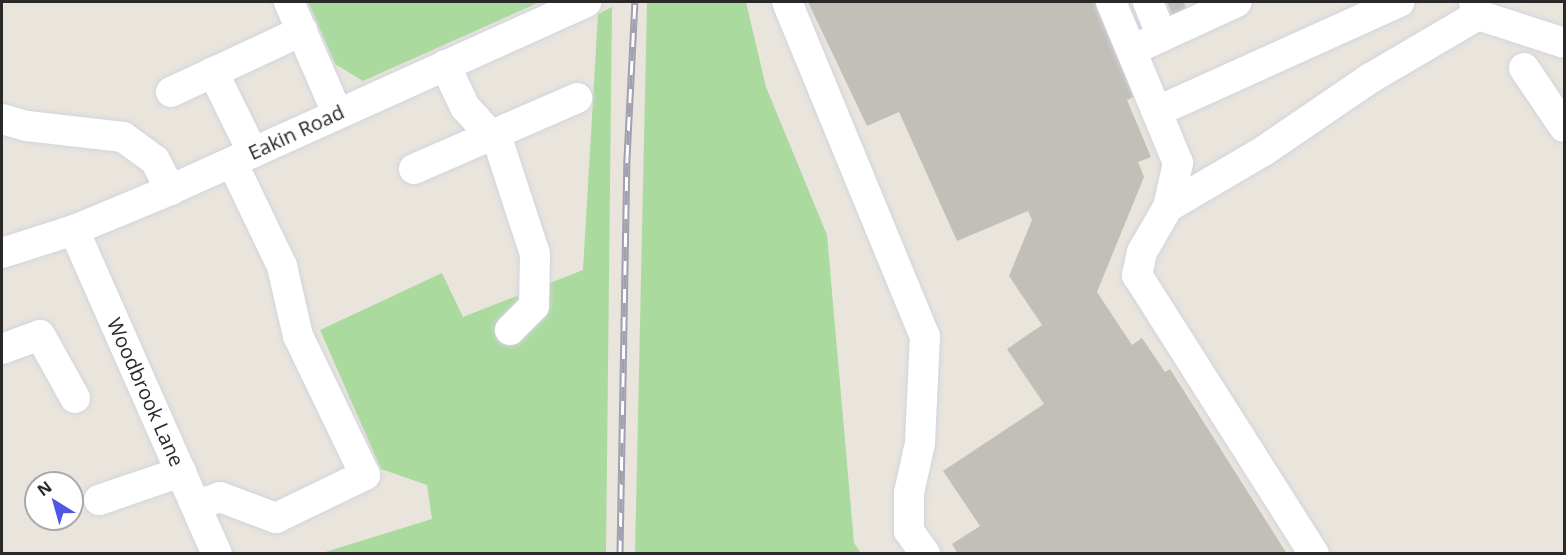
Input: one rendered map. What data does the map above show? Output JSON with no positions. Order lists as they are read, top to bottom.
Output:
{
  "streets": {
    "street": ["Eakin Road", "Woodbrook Lane"]
  },
  "crossings": [
    ["Eakin Road", "Woodbrook Lane"]
  ],
  "north": "top left"
}
